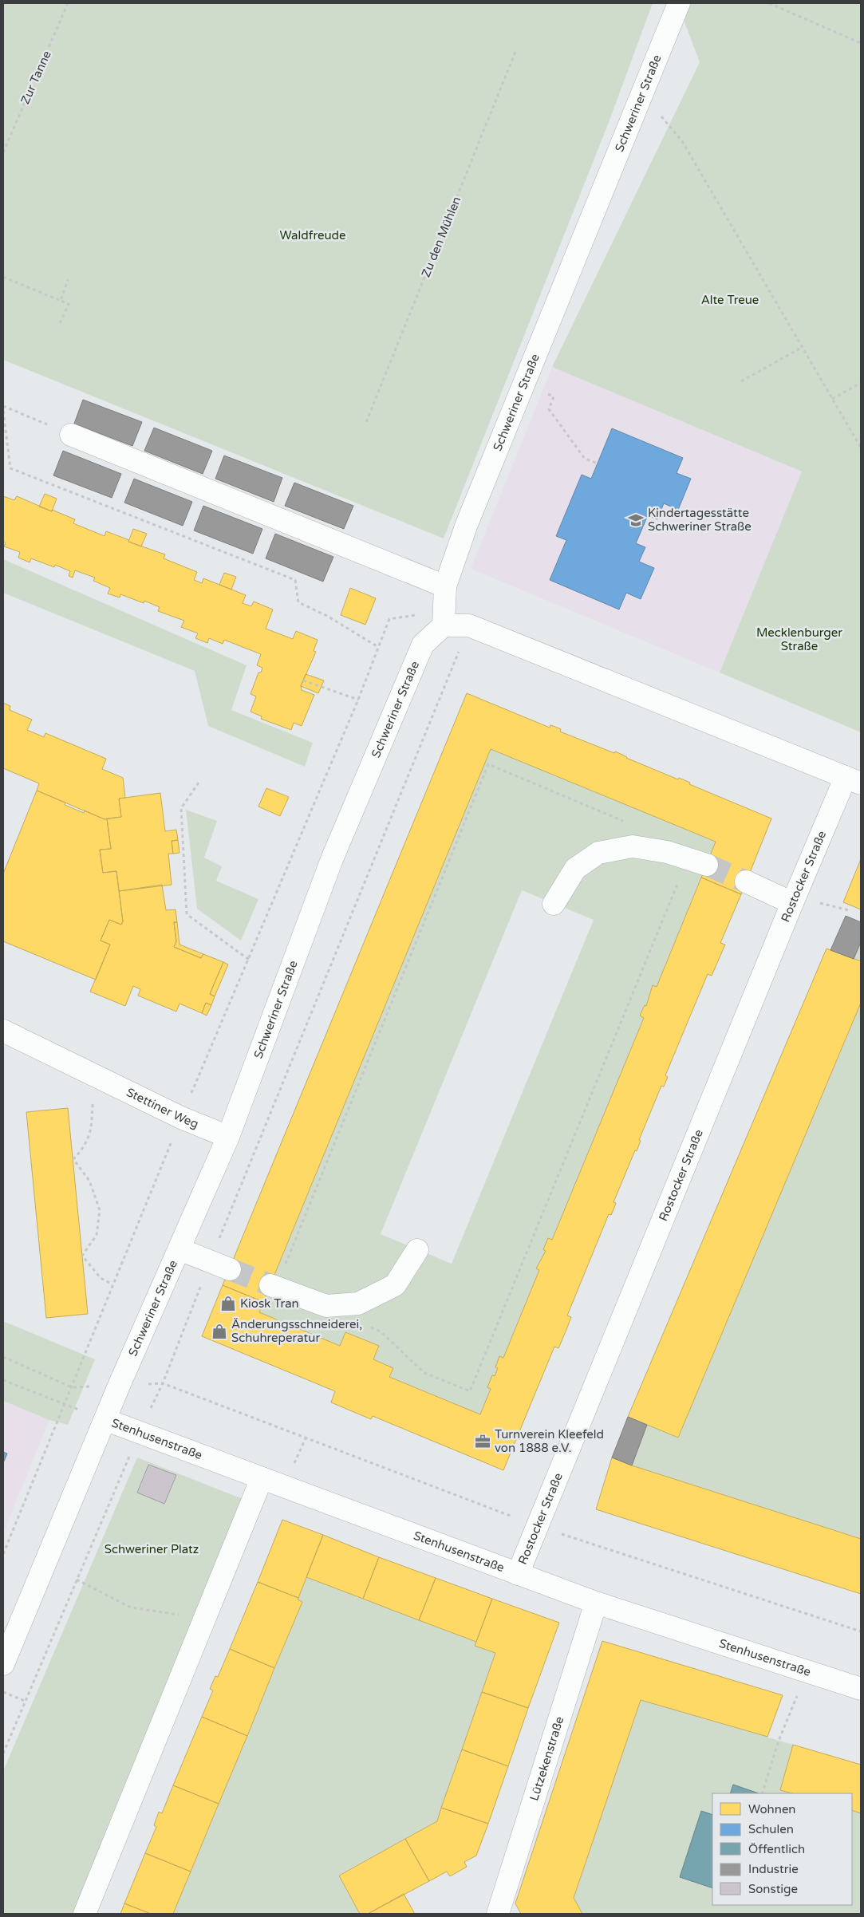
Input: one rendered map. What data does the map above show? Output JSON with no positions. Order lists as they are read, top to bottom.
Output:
{
  "streets": {
    "street": [
      "Schweriner Straße",
      "Rostocker Straße",
      "Stettiner Weg",
      "Stenhusenstraße",
      "Lützekenstraße"
    ],
    "path": ["Zur Tanne", "Zu den Mühlen"]
  },
  "crossings": [
    ["Schweriner Straße", "Stettiner Weg"],
    ["Schweriner Straße", "Stenhusenstraße"],
    ["Rostocker Straße", "Stenhusenstraße"],
    ["Stenhusenstraße", "Lützekenstraße"]
  ],
  "parks": [
    "Waldfreude",
    "Alte Treue",
    "Mecklenburger Straße",
    "Schweriner Platz"
  ],
  "places": {
    "school or university": ["Kindertagesstätte Schweriner Straße"],
    "shop": ["Kiosk Tran", "Änderungsschneiderei, Schuhreperatur"],
    "office": ["Turnverein Kleefeld von 1888 e.V."]
  },
  "legend": [
    "Wohnen",
    "Schulen",
    "Öffentlich",
    "Industrie",
    "Sonstige"
  ]
}
